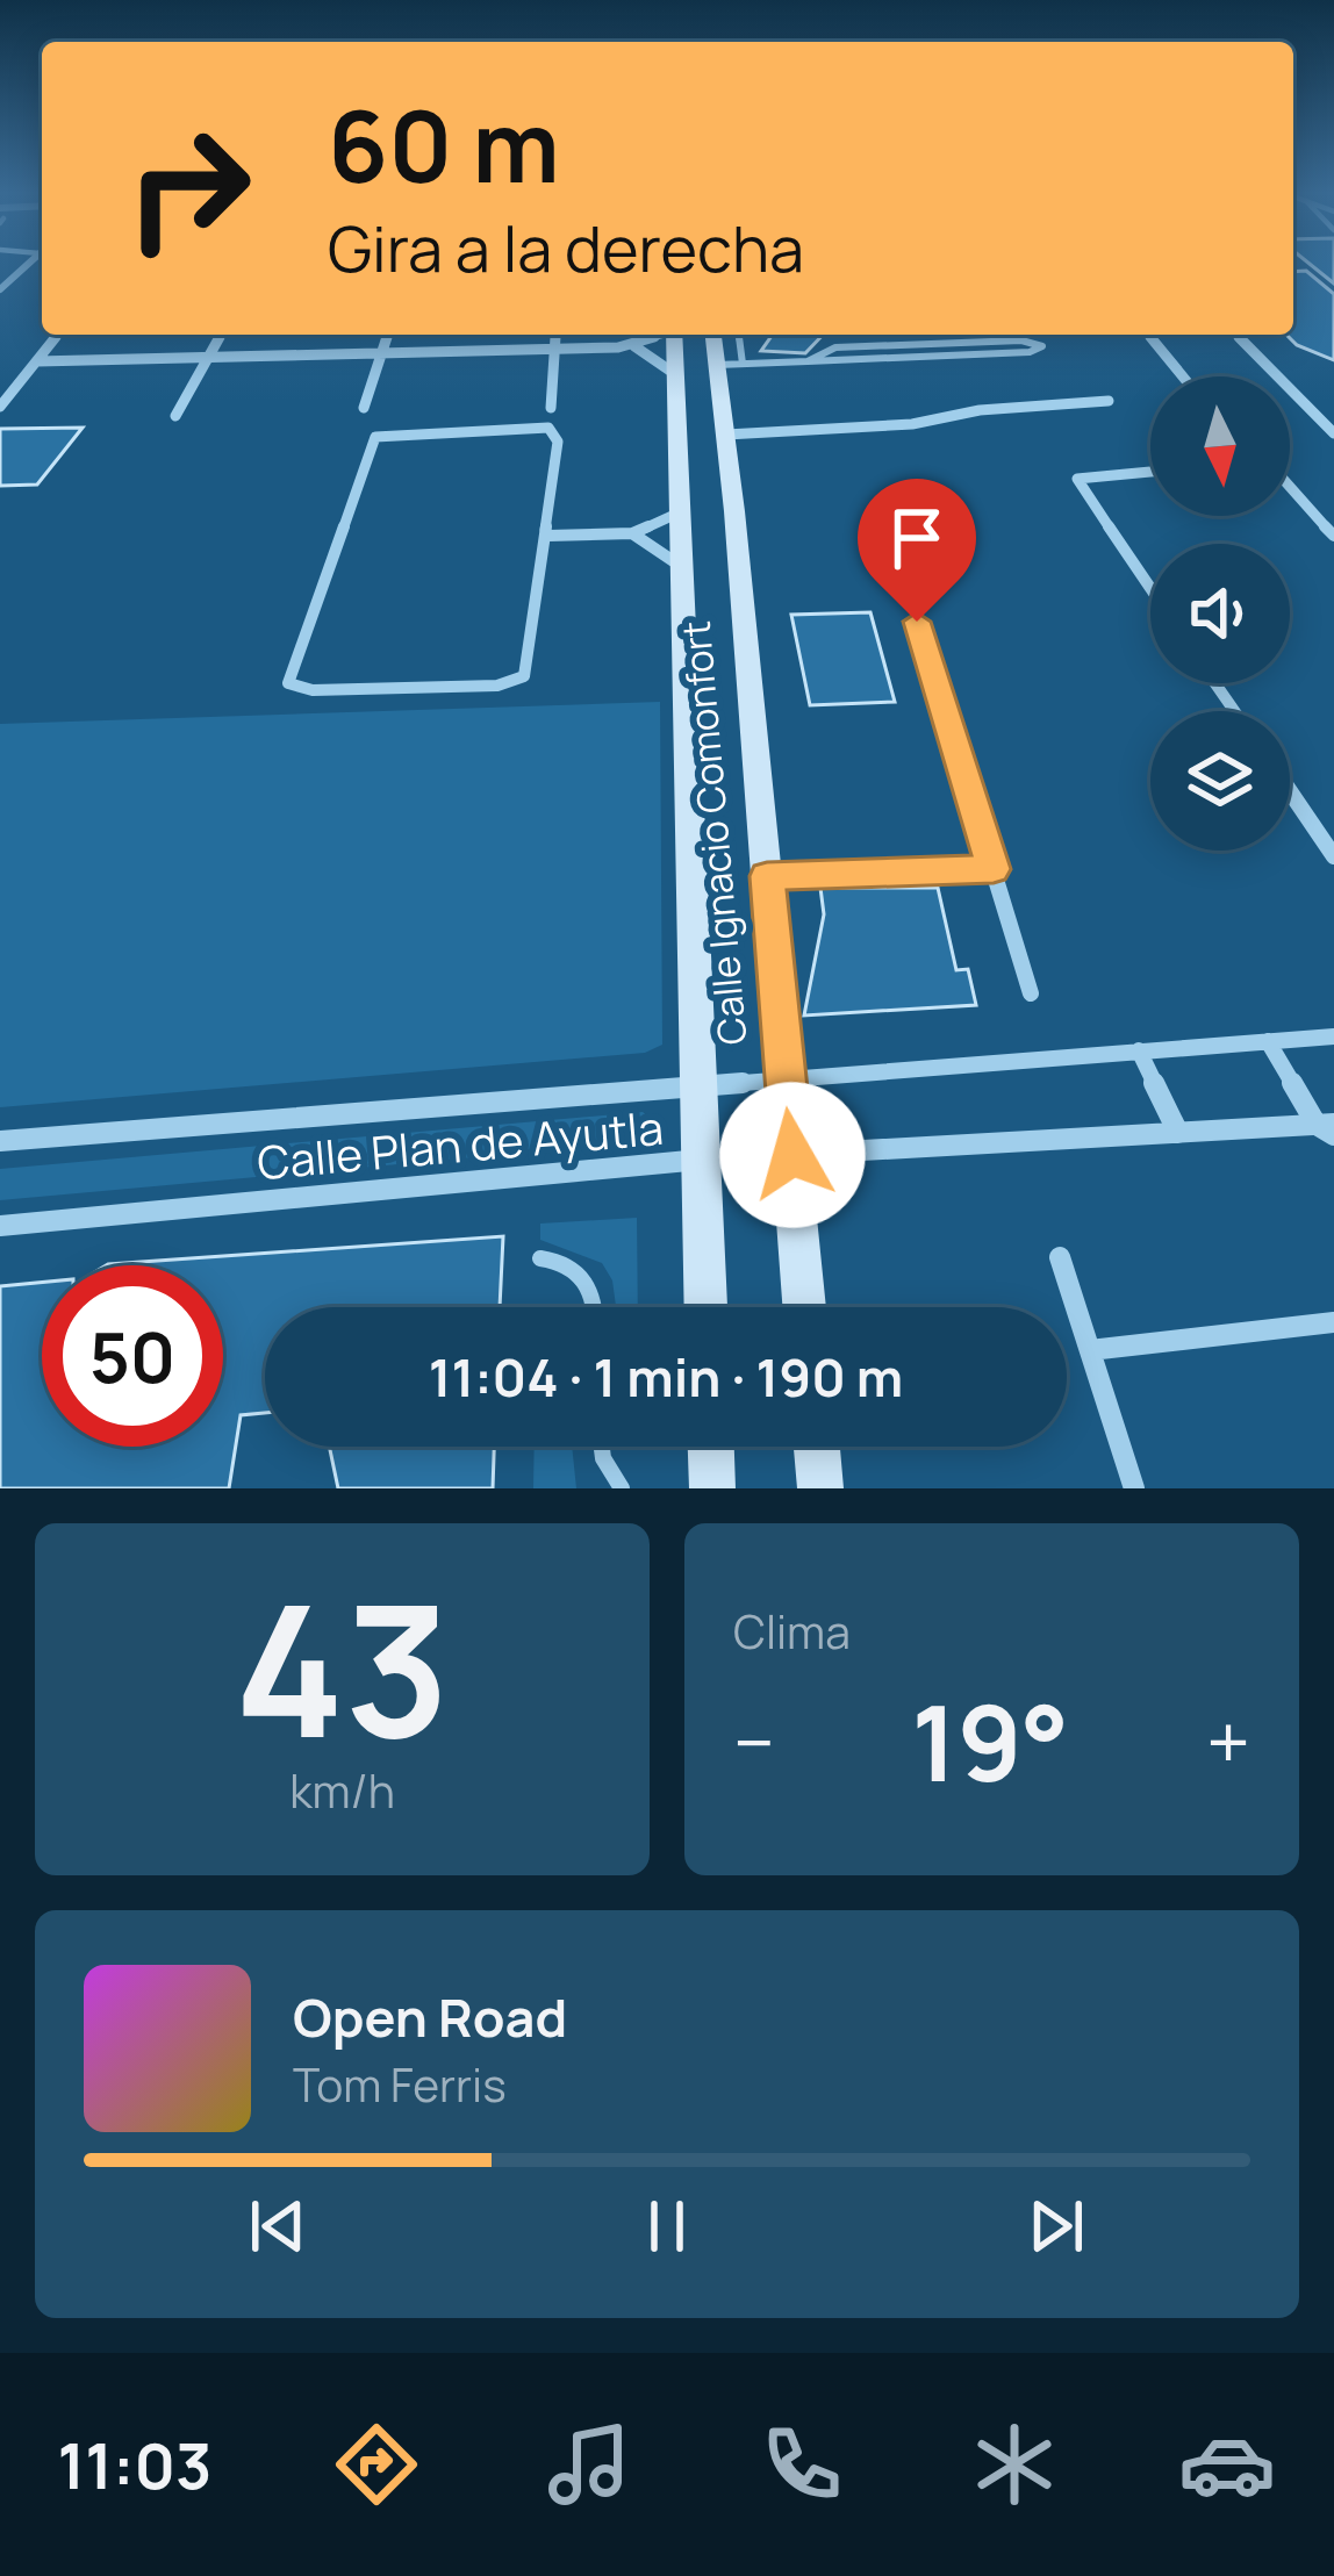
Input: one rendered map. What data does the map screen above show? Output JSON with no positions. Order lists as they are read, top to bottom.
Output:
{
  "streets": {
    "main road": ["Calle Ignacio Comonfort"],
    "street": ["Calle Plan de Ayutla"]
  },
  "crossings": [
    ["Calle Ignacio Comonfort", "Calle Plan de Ayutla"]
  ],
  "north": "bottom",
  "page": {
    "turn": ["60 m", "Gira a la derecha"],
    "limit": "50",
    "trip": "11:04 · 1 min · 190 m",
    "tile": [
      ["43", "km/h"],
      "Clima"
    ],
    "heat": ["−", "19°", "+"],
    "song": ["Open Road", "Tom Ferris"],
    "tabs": "11:03"
  }
}
